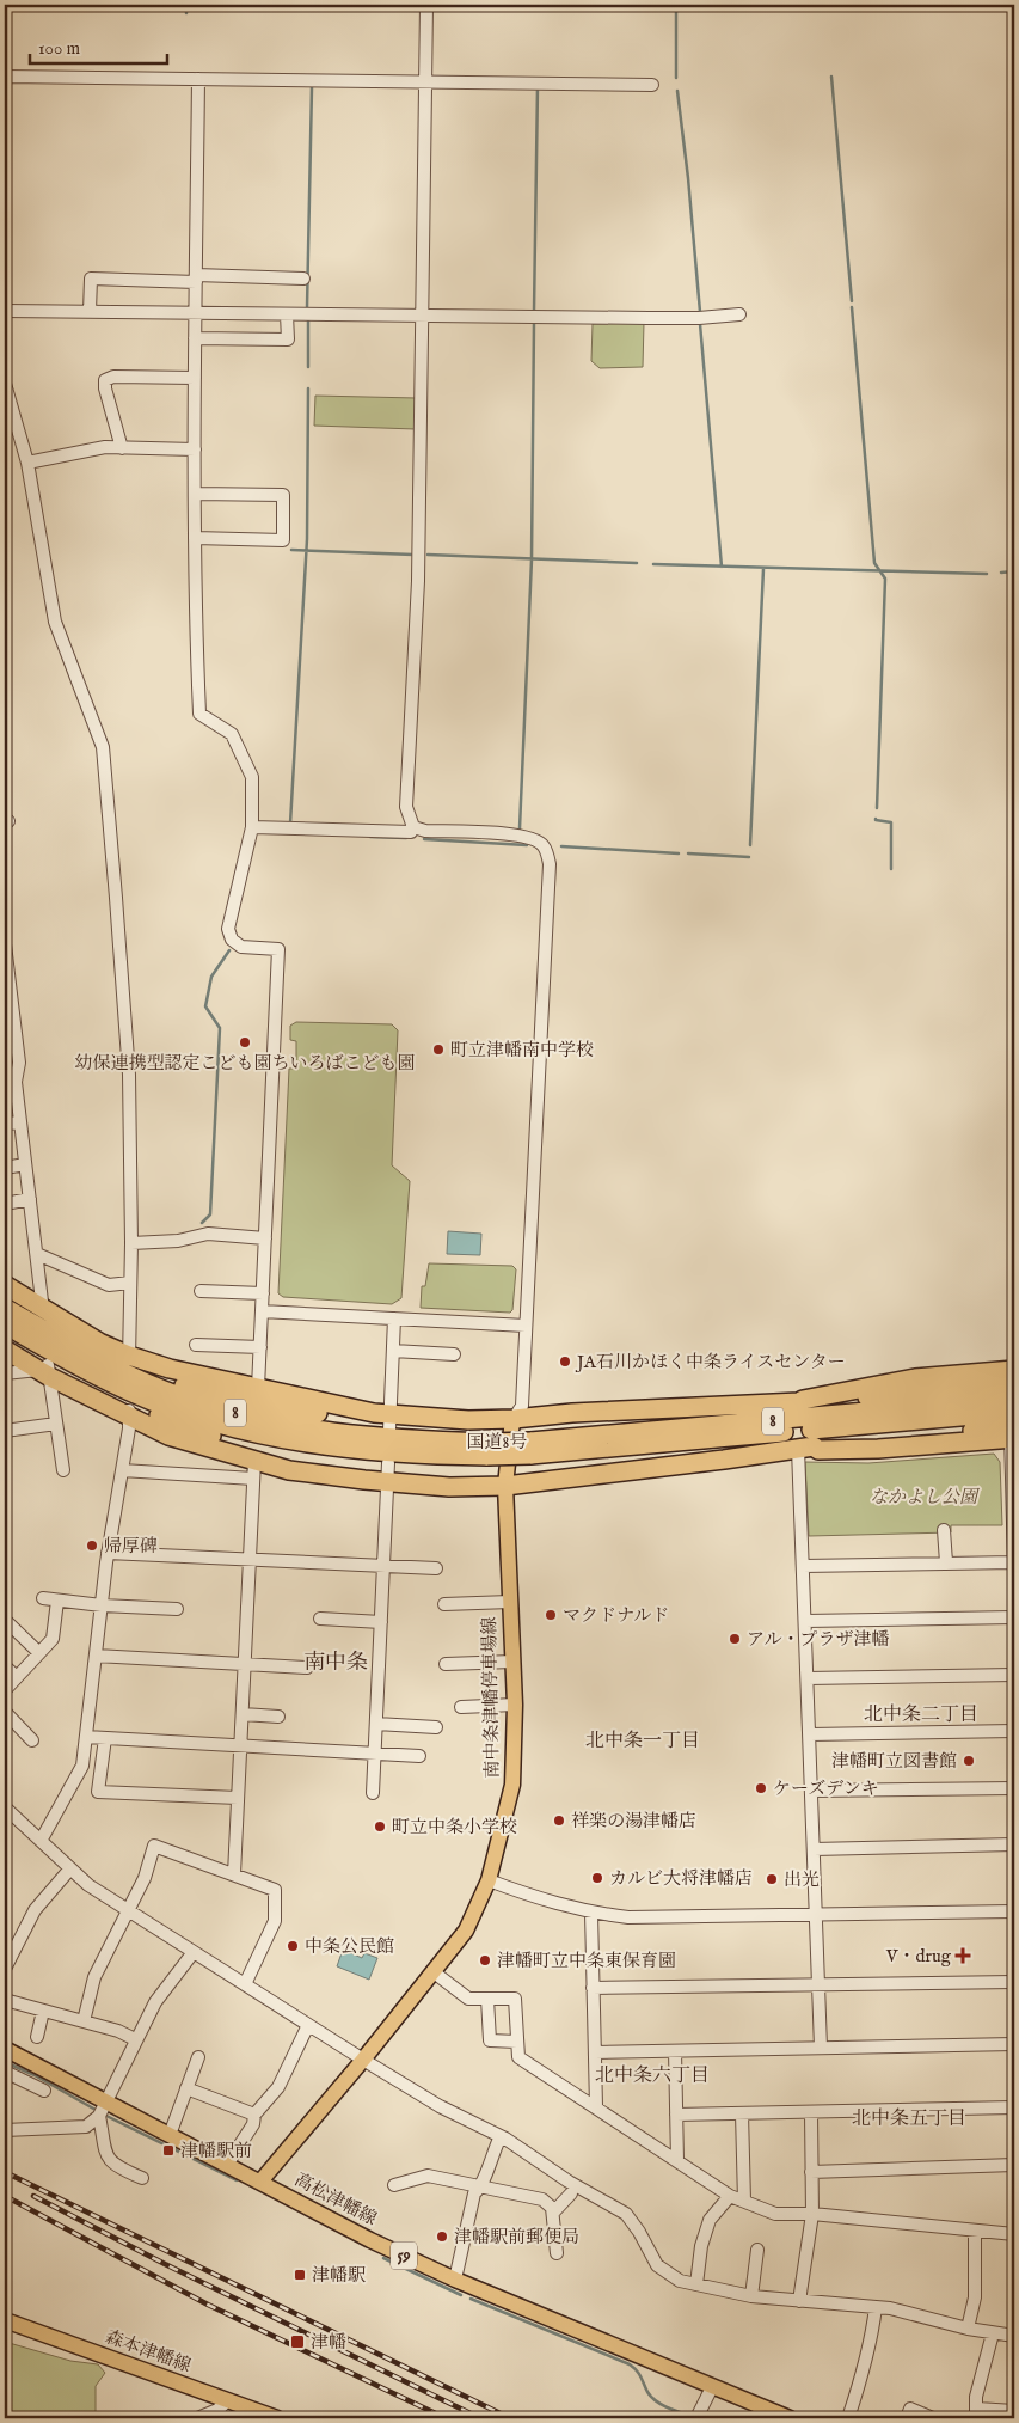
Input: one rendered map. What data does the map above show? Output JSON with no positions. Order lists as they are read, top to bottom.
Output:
{
  "streets": {
    "highway": ["8", "国道8号"],
    "main road": [
      "南中条津幡停車場線",
      "高松津幡線",
      "59",
      "森本津幡線"
    ]
  },
  "crossings": [
    ["8", "国道8号"],
    ["南中条津幡停車場線", "高松津幡線"]
  ],
  "districts": [
    "南中条",
    "北中条二丁目",
    "北中条一丁目",
    "北中条六丁目",
    "北中条五丁目"
  ],
  "parks": ["なかよし公園"],
  "places": {
    "other": [
      "幼保連携型認定こども園ちいろばこども園",
      "町立津幡南中学校",
      "JA石川かほく中条ライスセンター",
      "帰厚碑",
      "マクドナルド",
      "アル・プラザ津幡",
      "津幡町立図書館",
      "ケーズデンキ",
      "祥楽の湯津幡店",
      "町立中条小学校",
      "カルビ大将津幡店",
      "出光",
      "中条公民館",
      "津幡町立中条東保育園",
      "津幡駅前郵便局"
    ],
    "health": ["V・drug"],
    "transit": ["津幡駅前", "津幡駅", "津幡"]
  },
  "scale_bar": "100 m"
}
